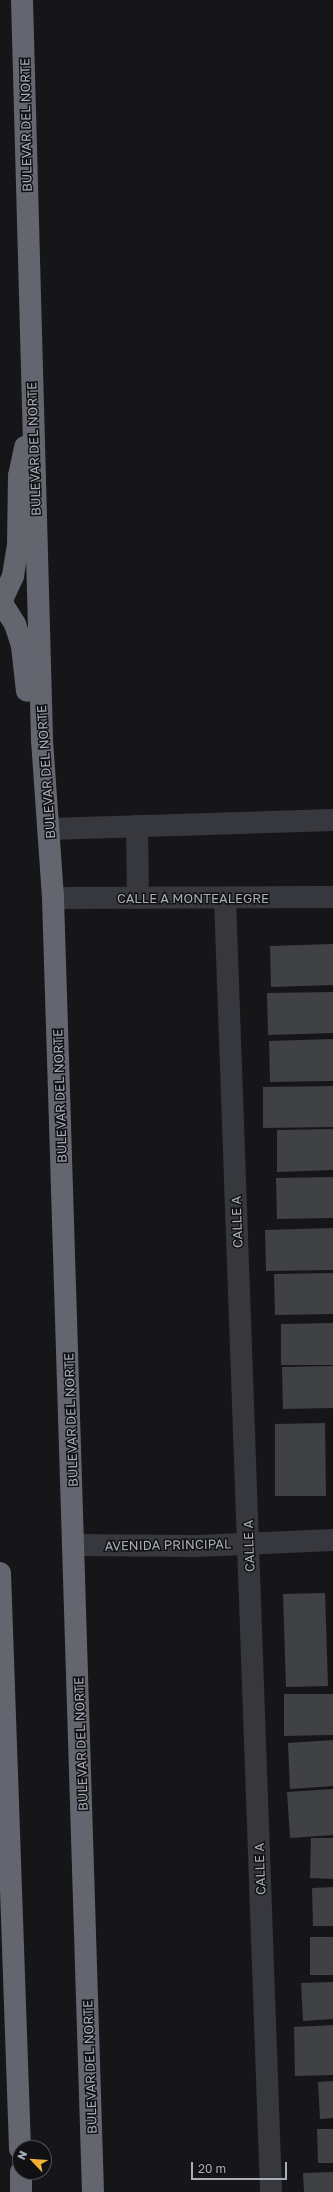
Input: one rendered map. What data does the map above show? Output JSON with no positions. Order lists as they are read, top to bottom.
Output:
{
  "streets": {
    "highway": ["BULEVAR DEL NORTE"],
    "street": ["CALLE A MONTEALEGRE", "CALLE A", "AVENIDA PRINCIPAL"]
  },
  "crossings": [
    ["BULEVAR DEL NORTE", "CALLE A MONTEALEGRE"],
    ["BULEVAR DEL NORTE", "AVENIDA PRINCIPAL"],
    ["CALLE A MONTEALEGRE", "CALLE A"],
    ["CALLE A", "AVENIDA PRINCIPAL"]
  ],
  "scale_bar": "20 m",
  "north": "top left"
}
